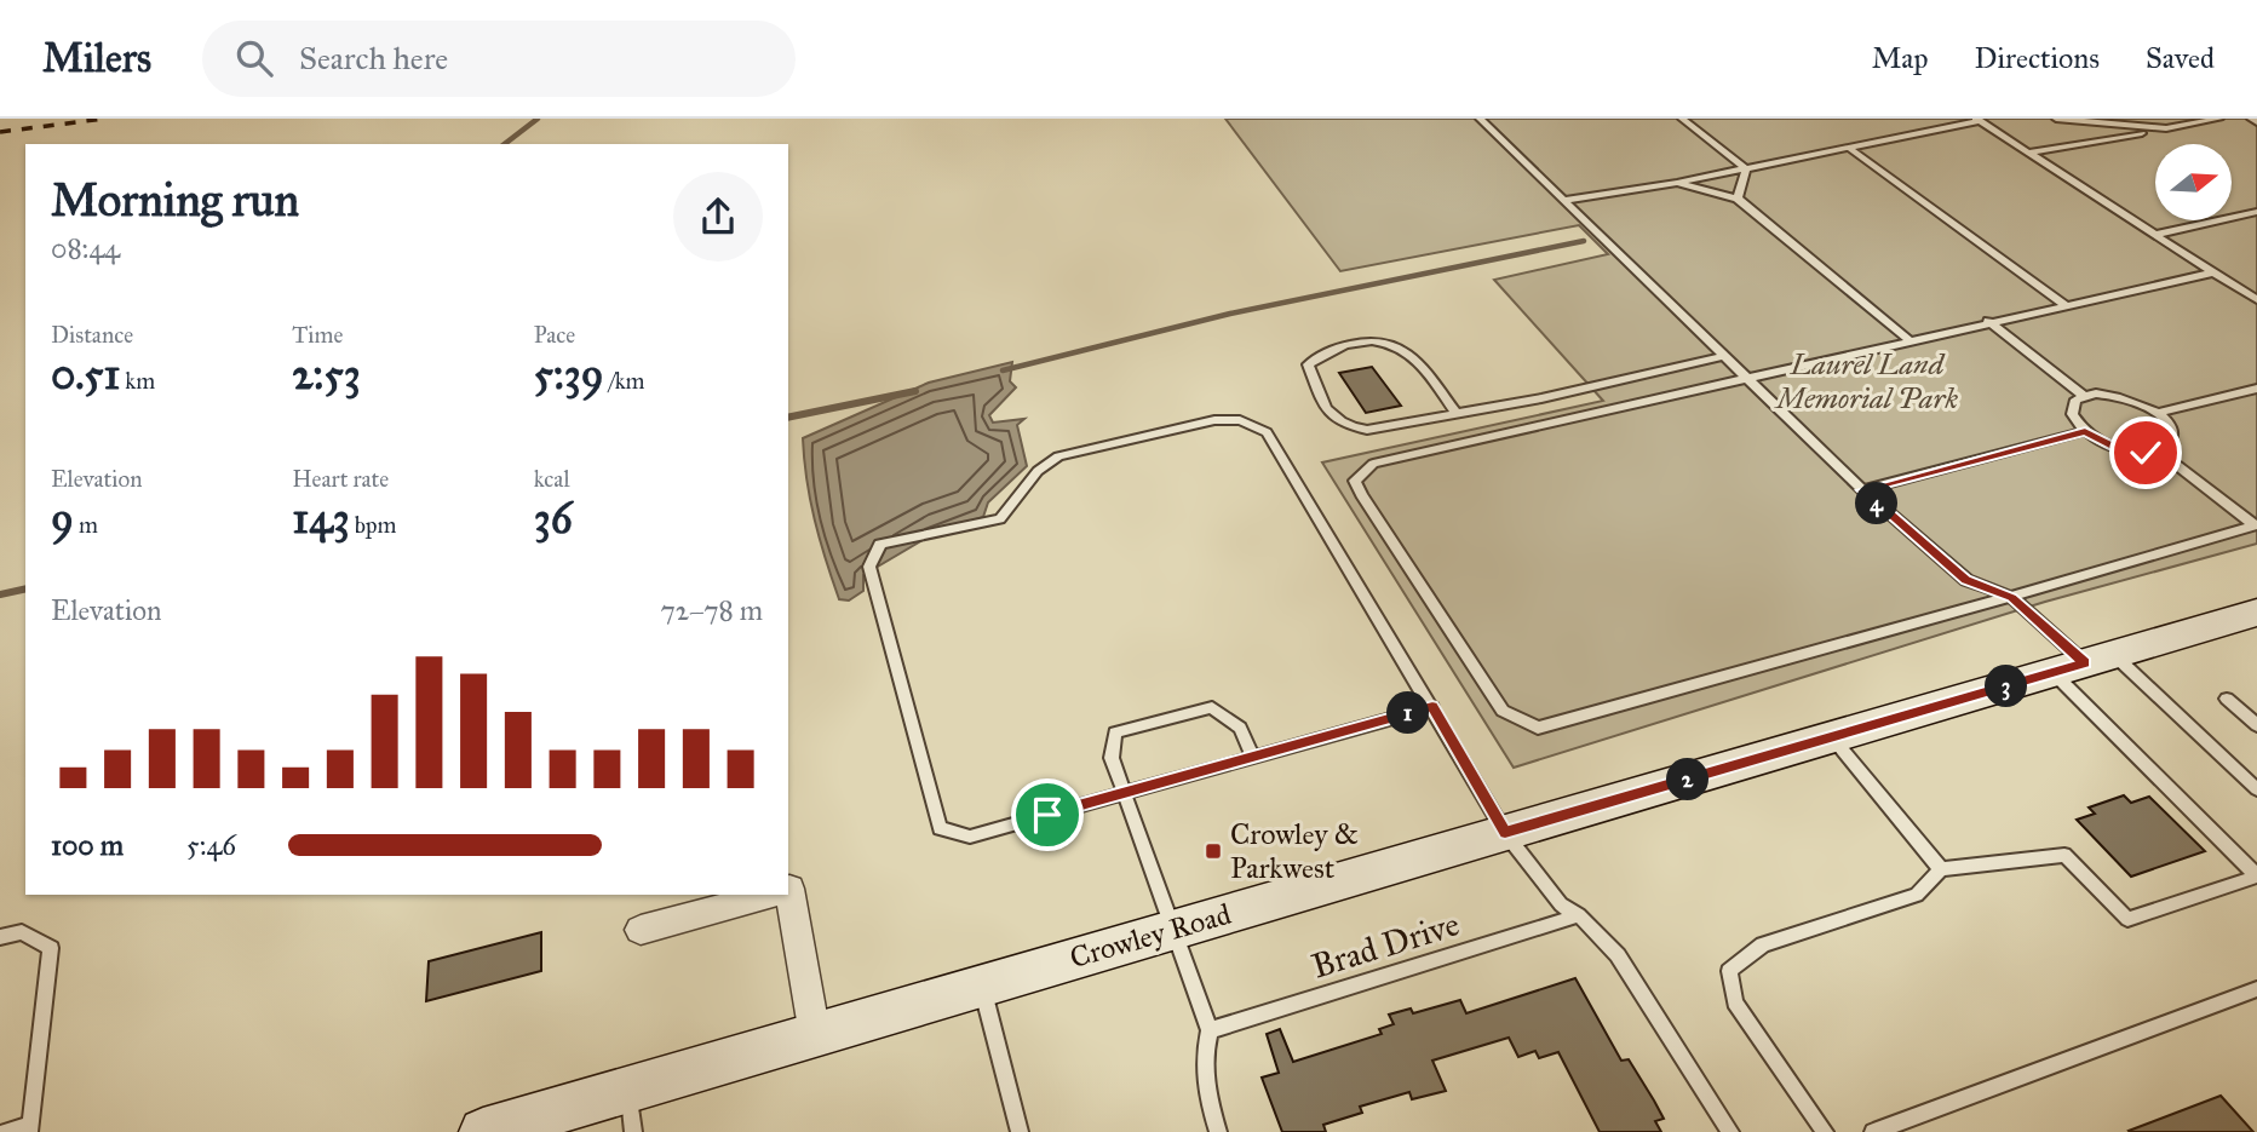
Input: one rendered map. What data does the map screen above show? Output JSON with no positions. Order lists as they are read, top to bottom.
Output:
{
  "streets": {
    "main road": ["Crowley Road"],
    "lane": ["Brad Drive"]
  },
  "parks": ["Laurel Land Memorial Park"],
  "places": {
    "transit": ["Crowley & Parkwest"]
  },
  "north": "right",
  "page": {
    "header": "Milers",
    "search": "Search here",
    "nav": ["Map", "Directions", "Saved"],
    "heading": ["Morning run", "08:44"],
    "stats": [
      ["Distance", "0.51 km"],
      ["Time", "2:53"],
      ["Pace", "5:39 /km"],
      ["Elevation", "9 m"],
      ["Heart rate", "143 bpm"],
      ["kcal", "36"]
    ],
    "pins": [
      "4",
      "3",
      "1",
      "2"
    ],
    "chart": ["Elevation", "72–78 m"],
    "list": [
      {
        "name": "100 m",
        "note": "5:46"
      }
    ]
  }
}
